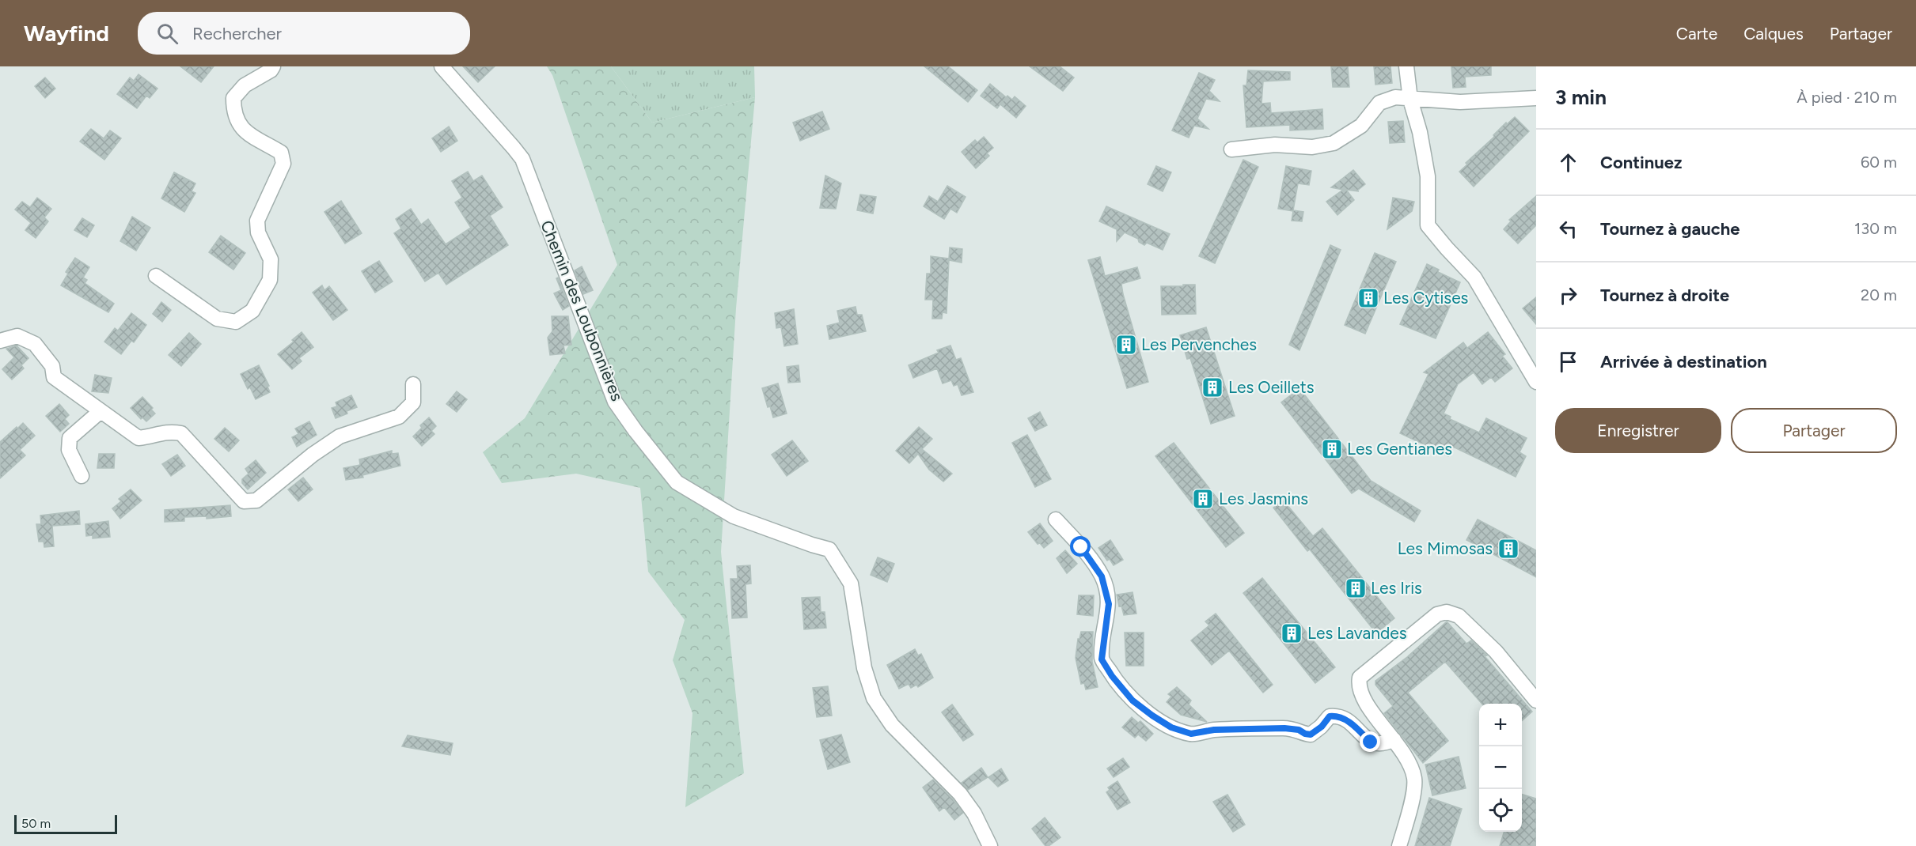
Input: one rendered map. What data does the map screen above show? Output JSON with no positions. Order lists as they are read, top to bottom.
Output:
{
  "streets": {
    "street": ["Chemin des Loubonnières"]
  },
  "places": {
    "building": [
      "Les Cytises",
      "Les Pervenches",
      "Les Oeillets",
      "Les Gentianes",
      "Les Jasmins",
      "Les Mimosas",
      "Les Iris",
      "Les Lavandes"
    ]
  },
  "scale_bar": "50 m",
  "page": {
    "header": "Wayfind",
    "search": "Rechercher",
    "nav": ["Carte", "Calques", "Partager"],
    "heading": ["3 min", "À pied · 210 m"],
    "list": [
      ["Continuez", "60 m"],
      ["Tournez à gauche", "130 m"],
      ["Tournez à droite", "20 m"],
      "Arrivée à destination"
    ],
    "buttons": ["Enregistrer", "Partager"],
    "map_buttons": ["+", "−"],
    "scale": "50 m"
  }
}
